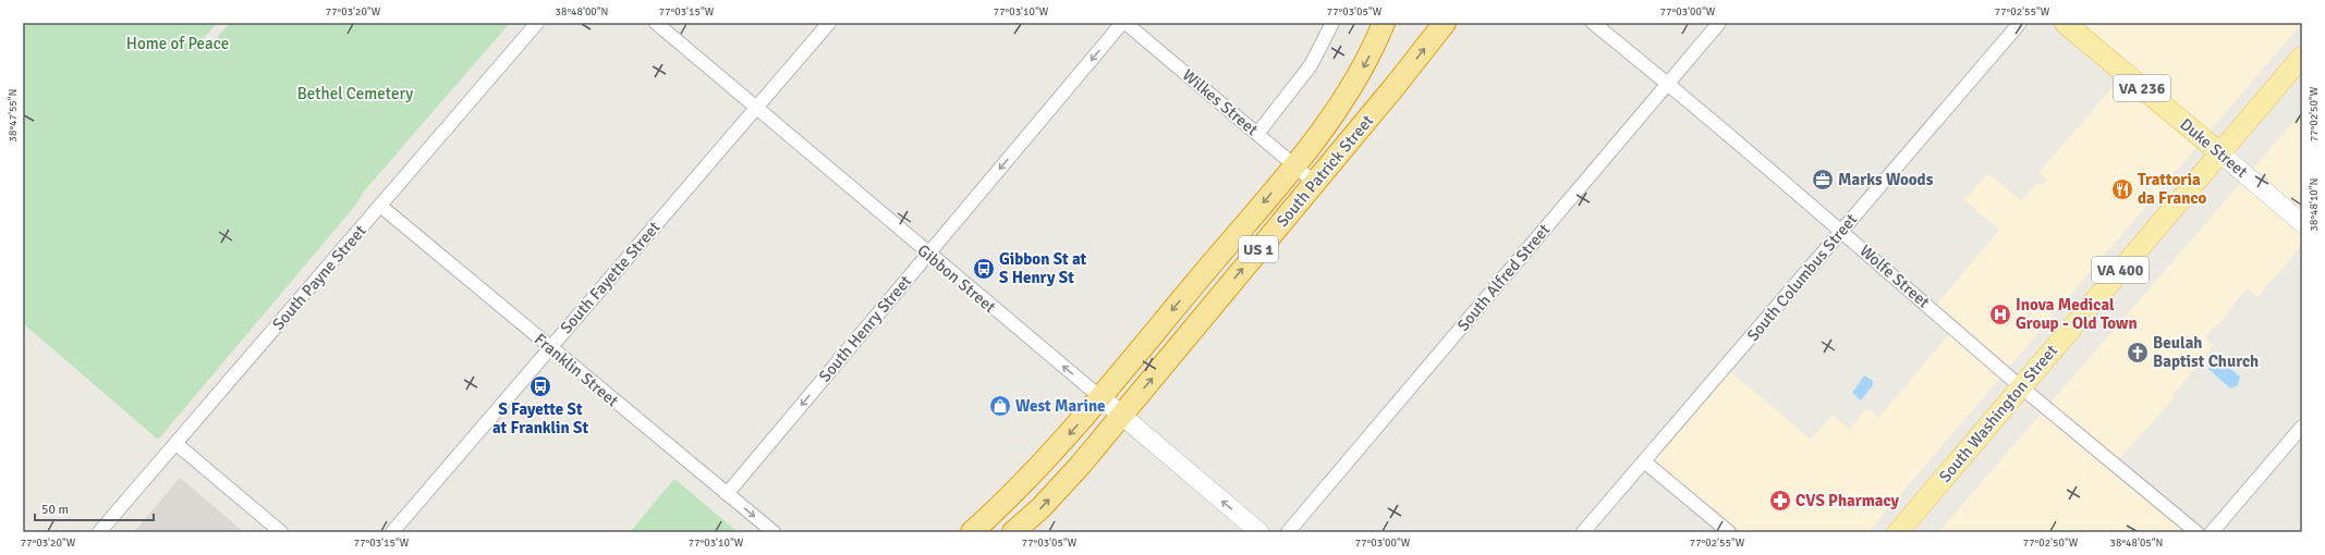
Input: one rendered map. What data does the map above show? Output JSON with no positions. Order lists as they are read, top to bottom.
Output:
{
  "streets": {
    "highway": ["South Patrick Street", "US 1"],
    "main road": [
      "VA 236",
      "Duke Street",
      "VA 400",
      "Gibbon Street",
      "South Washington Street"
    ],
    "street": [
      "Wilkes Street",
      "Wolfe Street",
      "South Payne Street",
      "South Fayette Street",
      "South Alfred Street",
      "South Columbus Street",
      "South Henry Street",
      "Franklin Street"
    ]
  },
  "crossings": [
    ["Wilkes Street", "South Patrick Street"],
    ["Wilkes Street", "South Henry Street"],
    ["Duke Street", "South Washington Street"],
    ["South Patrick Street", "Gibbon Street"],
    ["Wolfe Street", "South Alfred Street"],
    ["Wolfe Street", "South Columbus Street"],
    ["Wolfe Street", "South Washington Street"],
    ["South Payne Street", "Franklin Street"],
    ["South Fayette Street", "Gibbon Street"],
    ["South Fayette Street", "Franklin Street"],
    ["Gibbon Street", "South Henry Street"],
    ["South Henry Street", "Franklin Street"]
  ],
  "one_way": ["Gibbon Street", "South Henry Street"],
  "parks": ["Home of Peace", "Bethel Cemetery"],
  "places": {
    "office": ["Marks Woods"],
    "restaurant": ["Trattoria da Franco"],
    "bus stop": ["Gibbon St at S Henry St", "S Fayette St at Franklin St"],
    "hospital": ["Inova Medical Group - Old Town"],
    "church": ["Beulah Baptist Church"],
    "shop": ["West Marine"],
    "pharmacy": ["CVS Pharmacy"]
  },
  "scale_bar": "50 m",
  "coordinates": [
    "77°03'20\"W",
    "38°48'00\"N",
    "77°03'15\"W",
    "77°03'10\"W",
    "77°03'05\"W",
    "77°03'00\"W",
    "77°02'55\"W",
    "77°02'50\"W",
    "38°47'55\"N",
    "38°48'10\"N",
    "38°48'05\"N"
  ]
}
